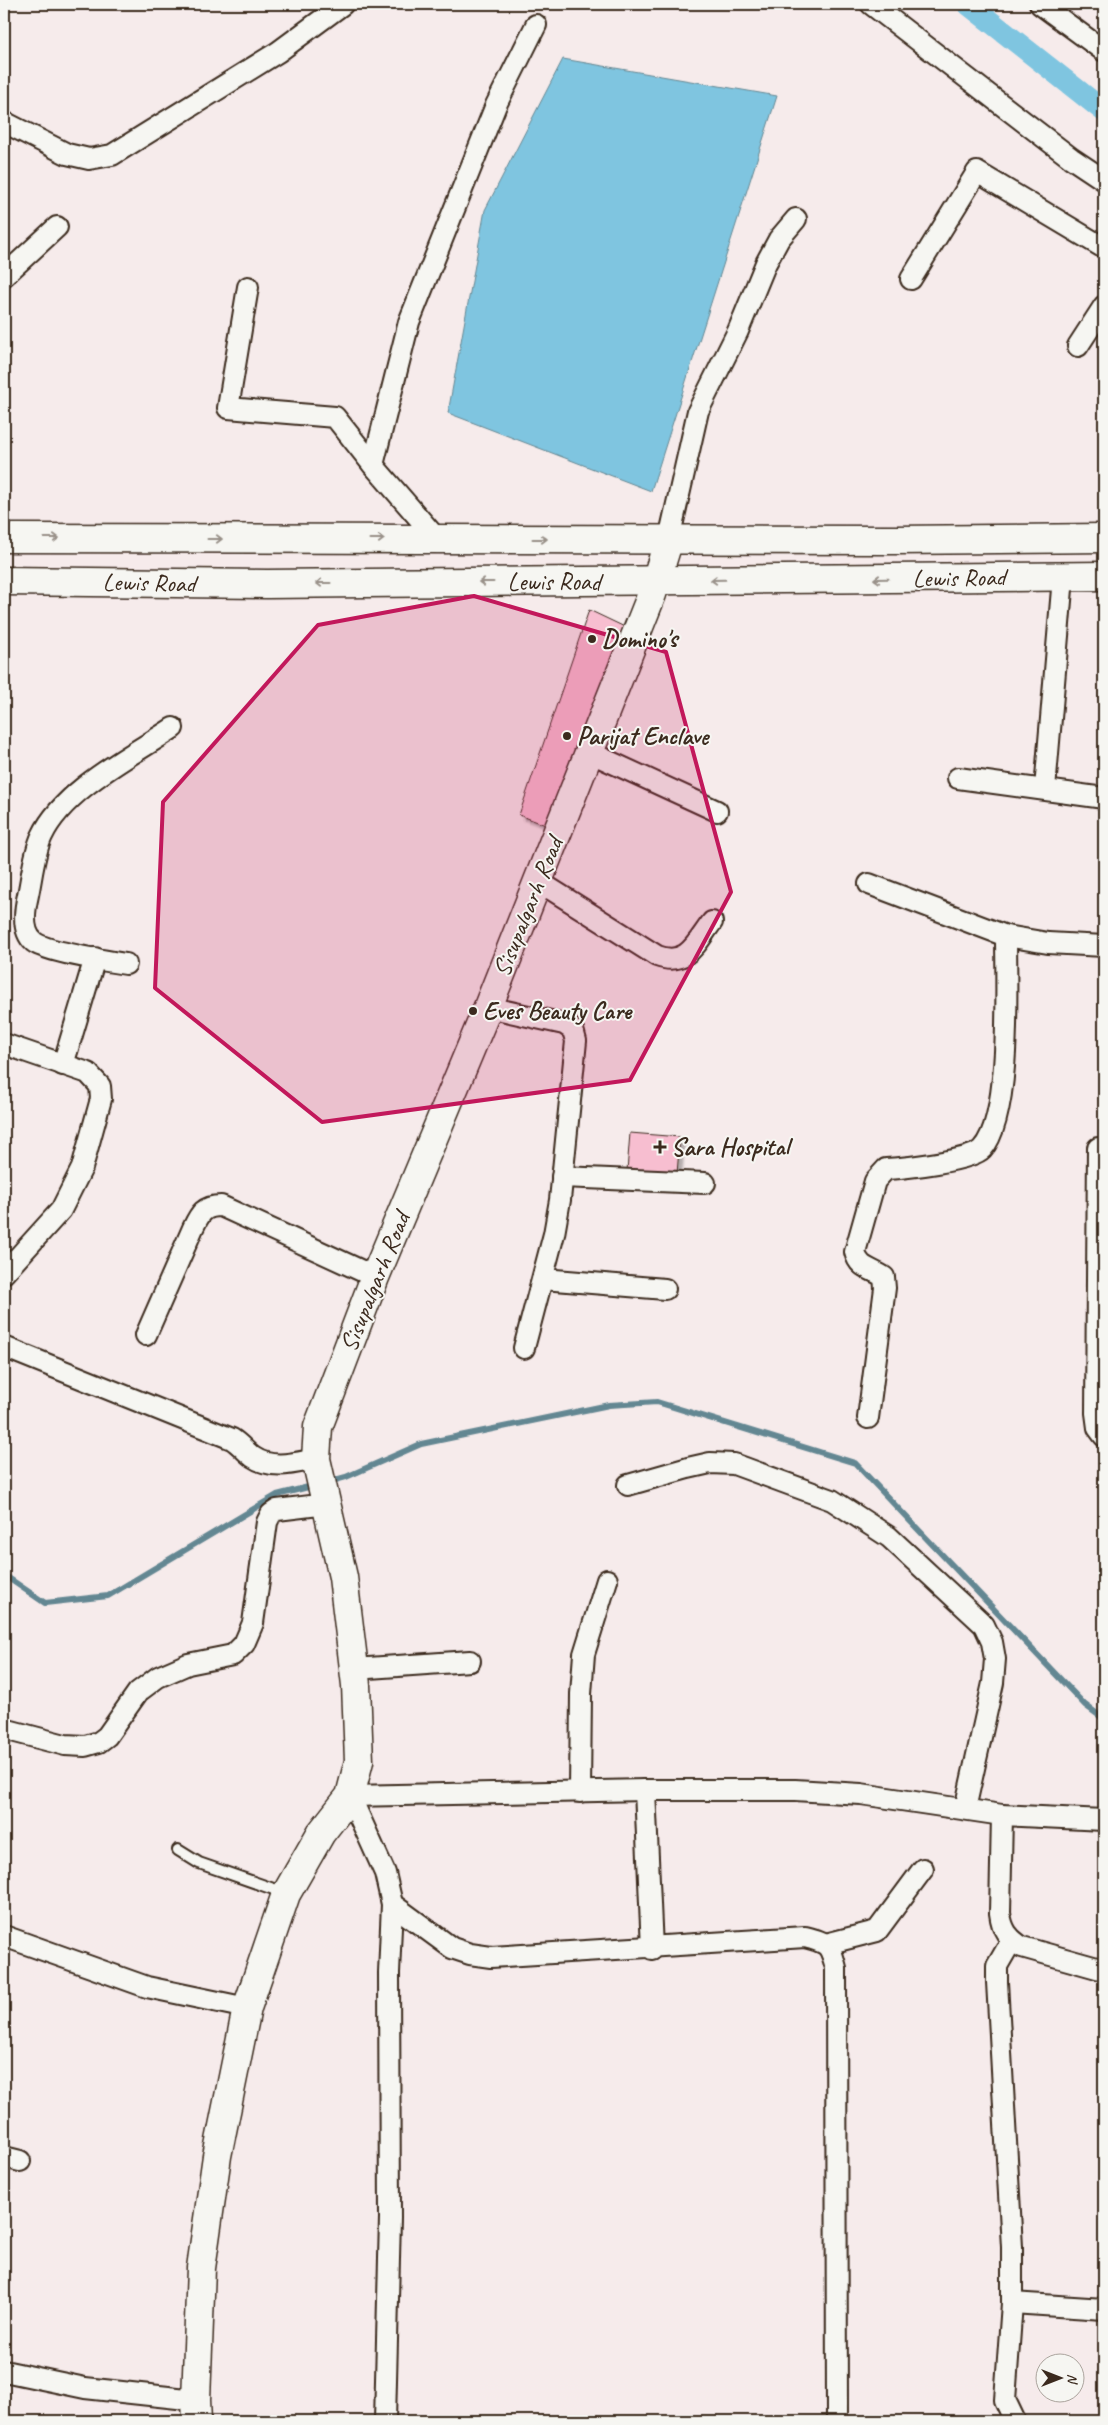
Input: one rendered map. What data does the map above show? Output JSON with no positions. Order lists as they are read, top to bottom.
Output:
{
  "streets": {
    "main road": ["Lewis Road", "Sisupalgarh Road"]
  },
  "crossings": [
    ["Lewis Road", "Sisupalgarh Road"]
  ],
  "places": {
    "other": ["Domino's", "Parijat Enclave", "Eves Beauty Care"],
    "health": ["Sara Hospital"]
  },
  "north": "right"
}
